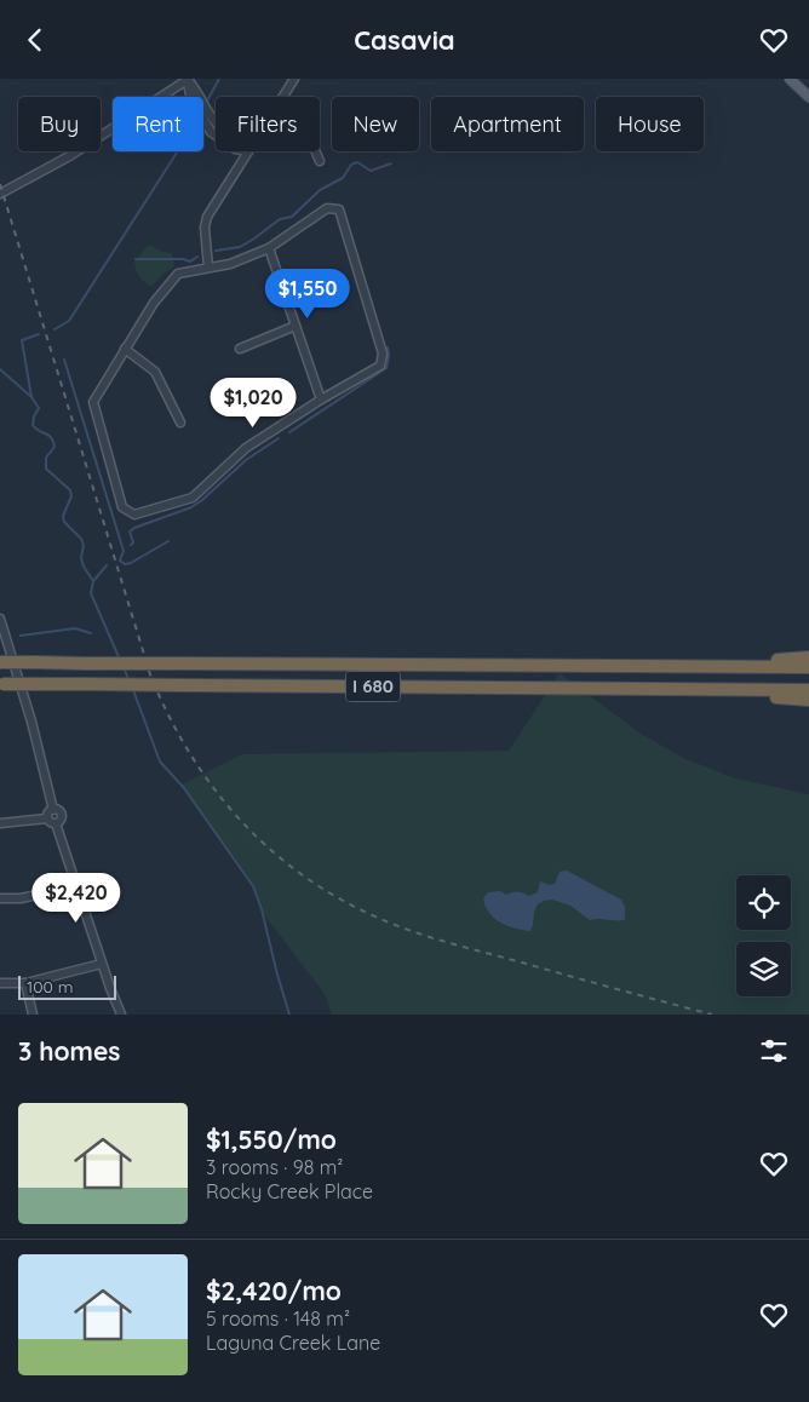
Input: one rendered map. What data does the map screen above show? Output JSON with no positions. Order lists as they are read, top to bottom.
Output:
{
  "streets": {
    "highway": ["I 680"]
  },
  "scale_bar": "100 m",
  "page": {
    "header": "Casavia",
    "chip": [
      "Buy",
      "Rent",
      "Filters",
      "New",
      "Apartment",
      "House"
    ],
    "price": ["$1,550", "$1,020", "$2,420"],
    "scale": "100 m",
    "heading": "3 homes",
    "list": [
      {
        "name": "$1,550/mo",
        "note": "3 rooms · 98 m² · Rocky Creek Place"
      },
      {
        "name": "$2,420/mo",
        "note": "5 rooms · 148 m² · Laguna Creek Lane"
      }
    ]
  }
}
